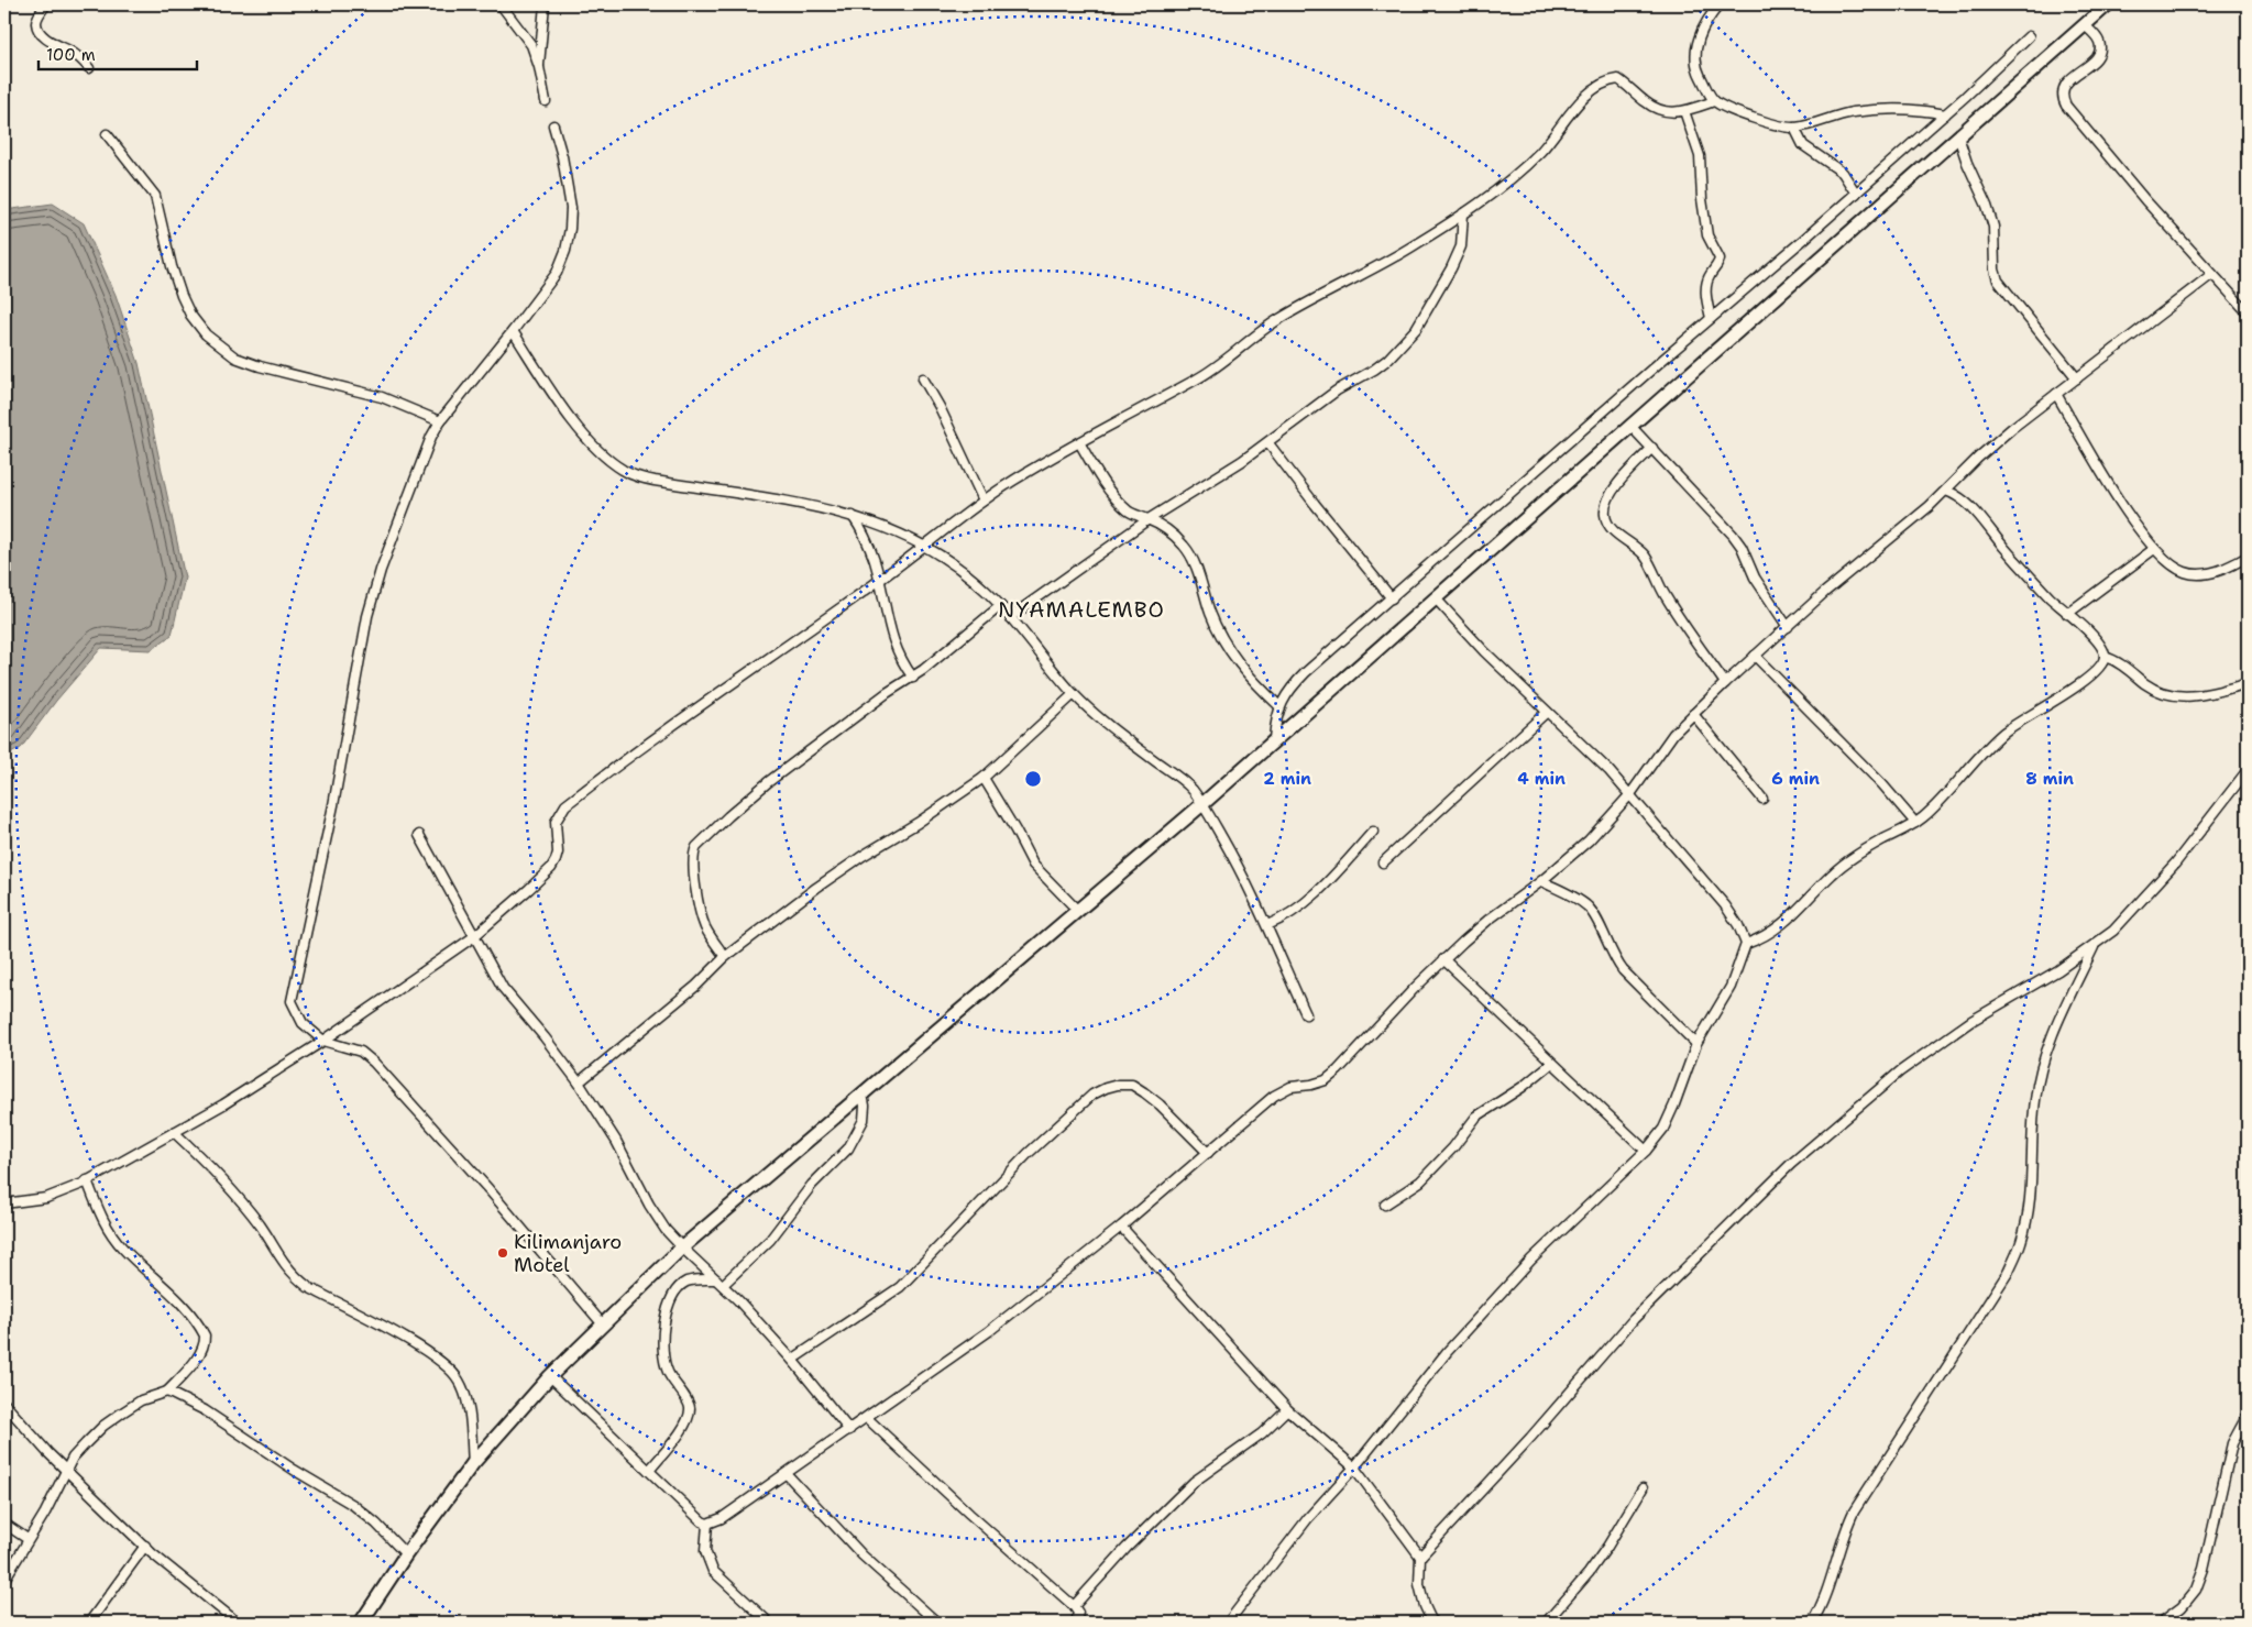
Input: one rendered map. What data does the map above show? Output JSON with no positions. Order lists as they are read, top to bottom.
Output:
{
  "districts": ["NYAMALEMBO"],
  "places": ["Kilimanjaro Motel"],
  "scale_bar": "100 m",
  "rings": [
    "2 min",
    "4 min",
    "6 min",
    "8 min"
  ]
}
